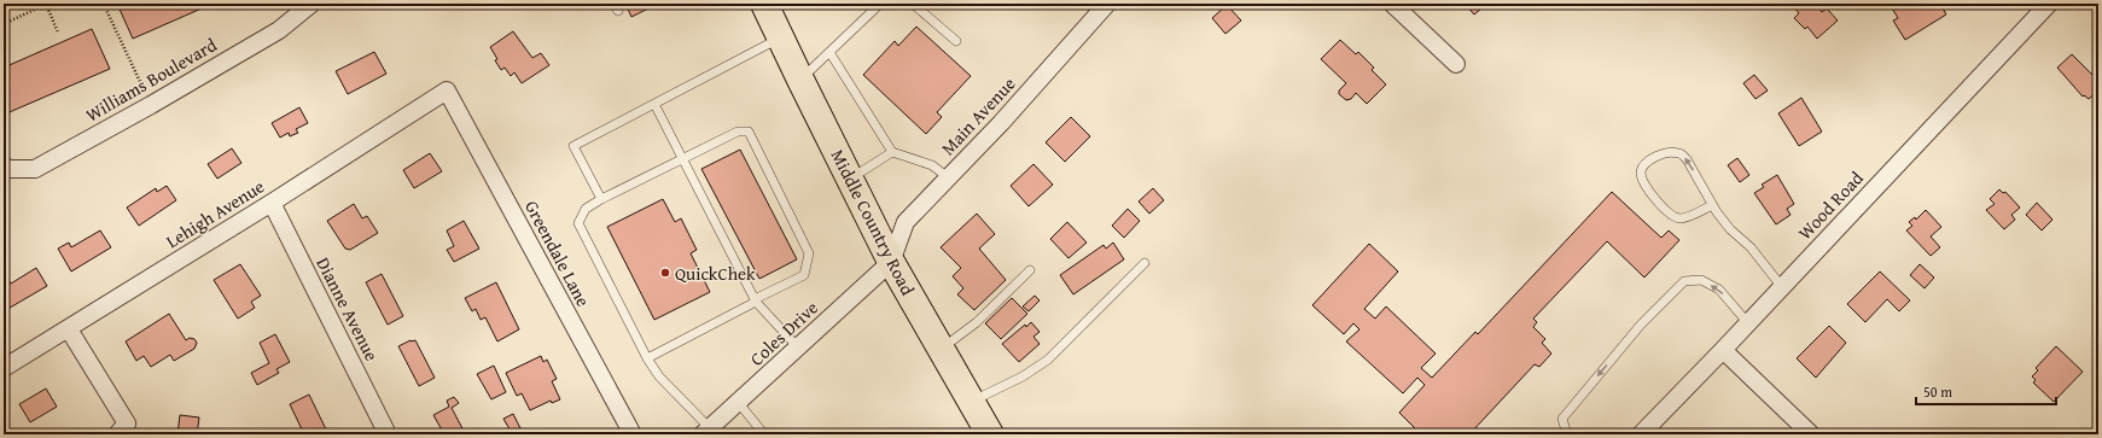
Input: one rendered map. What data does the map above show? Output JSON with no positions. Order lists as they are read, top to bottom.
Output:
{
  "streets": {
    "main road": ["Middle Country Road"],
    "street": [
      "Williams Boulevard",
      "Main Avenue",
      "Wood Road",
      "Lehigh Avenue",
      "Greendale Lane",
      "Dianne Avenue",
      "Coles Drive"
    ]
  },
  "crossings": [
    ["Main Avenue", "Middle Country Road"],
    ["Main Avenue", "Coles Drive"],
    ["Lehigh Avenue", "Greendale Lane"],
    ["Lehigh Avenue", "Dianne Avenue"],
    ["Middle Country Road", "Coles Drive"]
  ],
  "places": ["QuickChek"],
  "scale_bar": "50 m"
}
